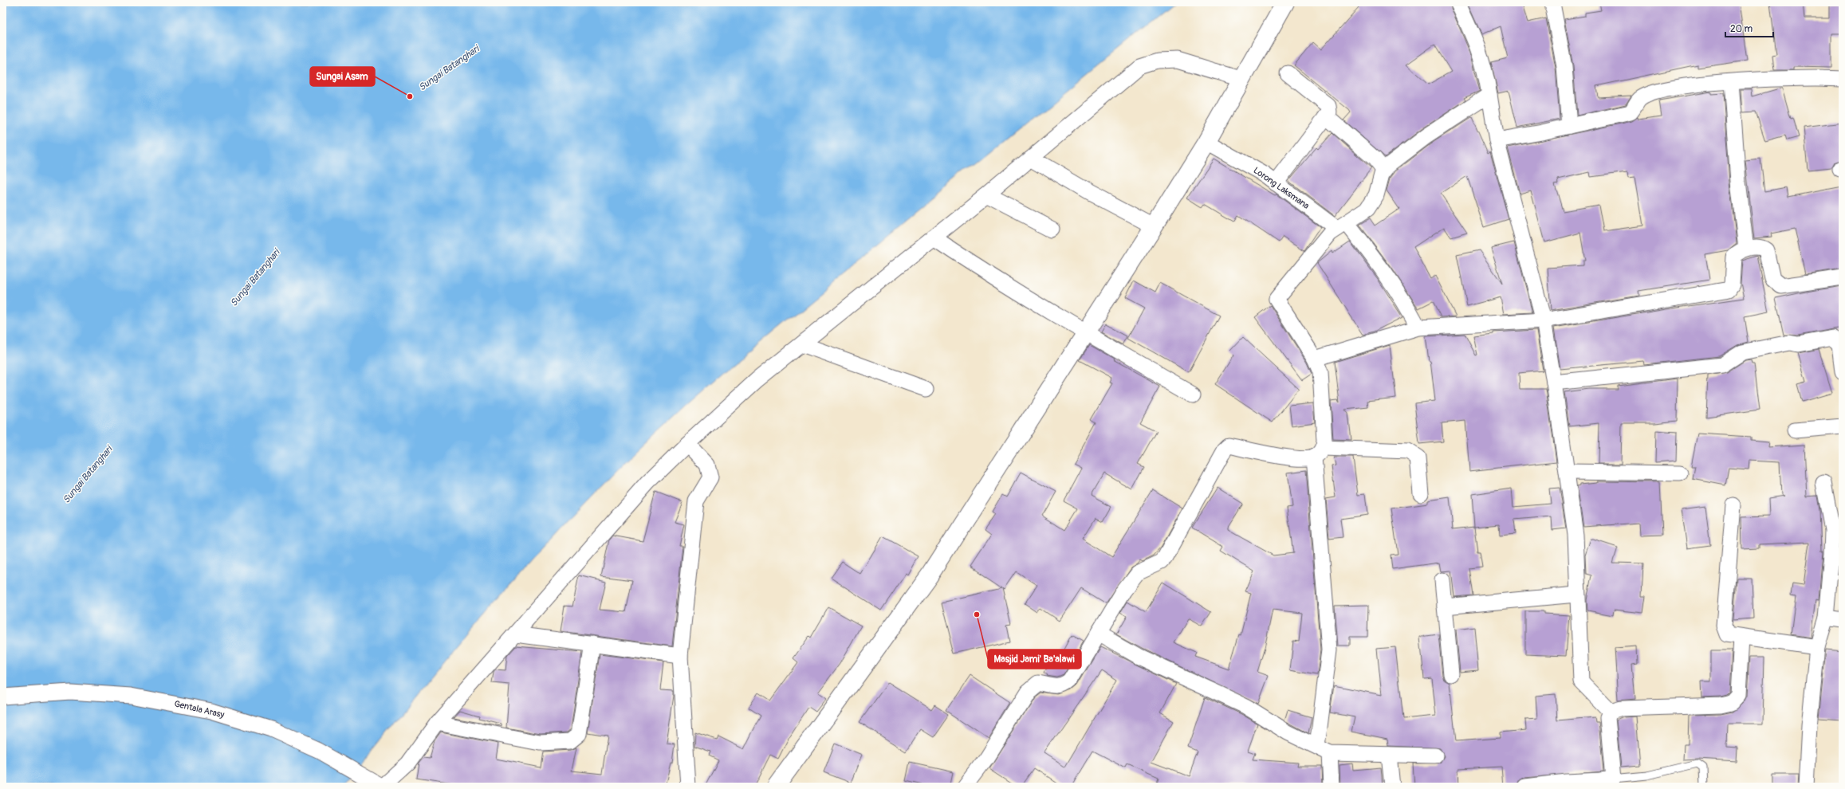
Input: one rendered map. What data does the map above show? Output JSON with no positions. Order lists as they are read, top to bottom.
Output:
{
  "streets": {
    "street": ["Lorong Laksmana", "Gentala Arasy"]
  },
  "water": ["Sungai Batanghari"],
  "places": ["Sungai Asam", "Masjid Jami' Ba'alawi"],
  "scale_bar": "20 m"
}
